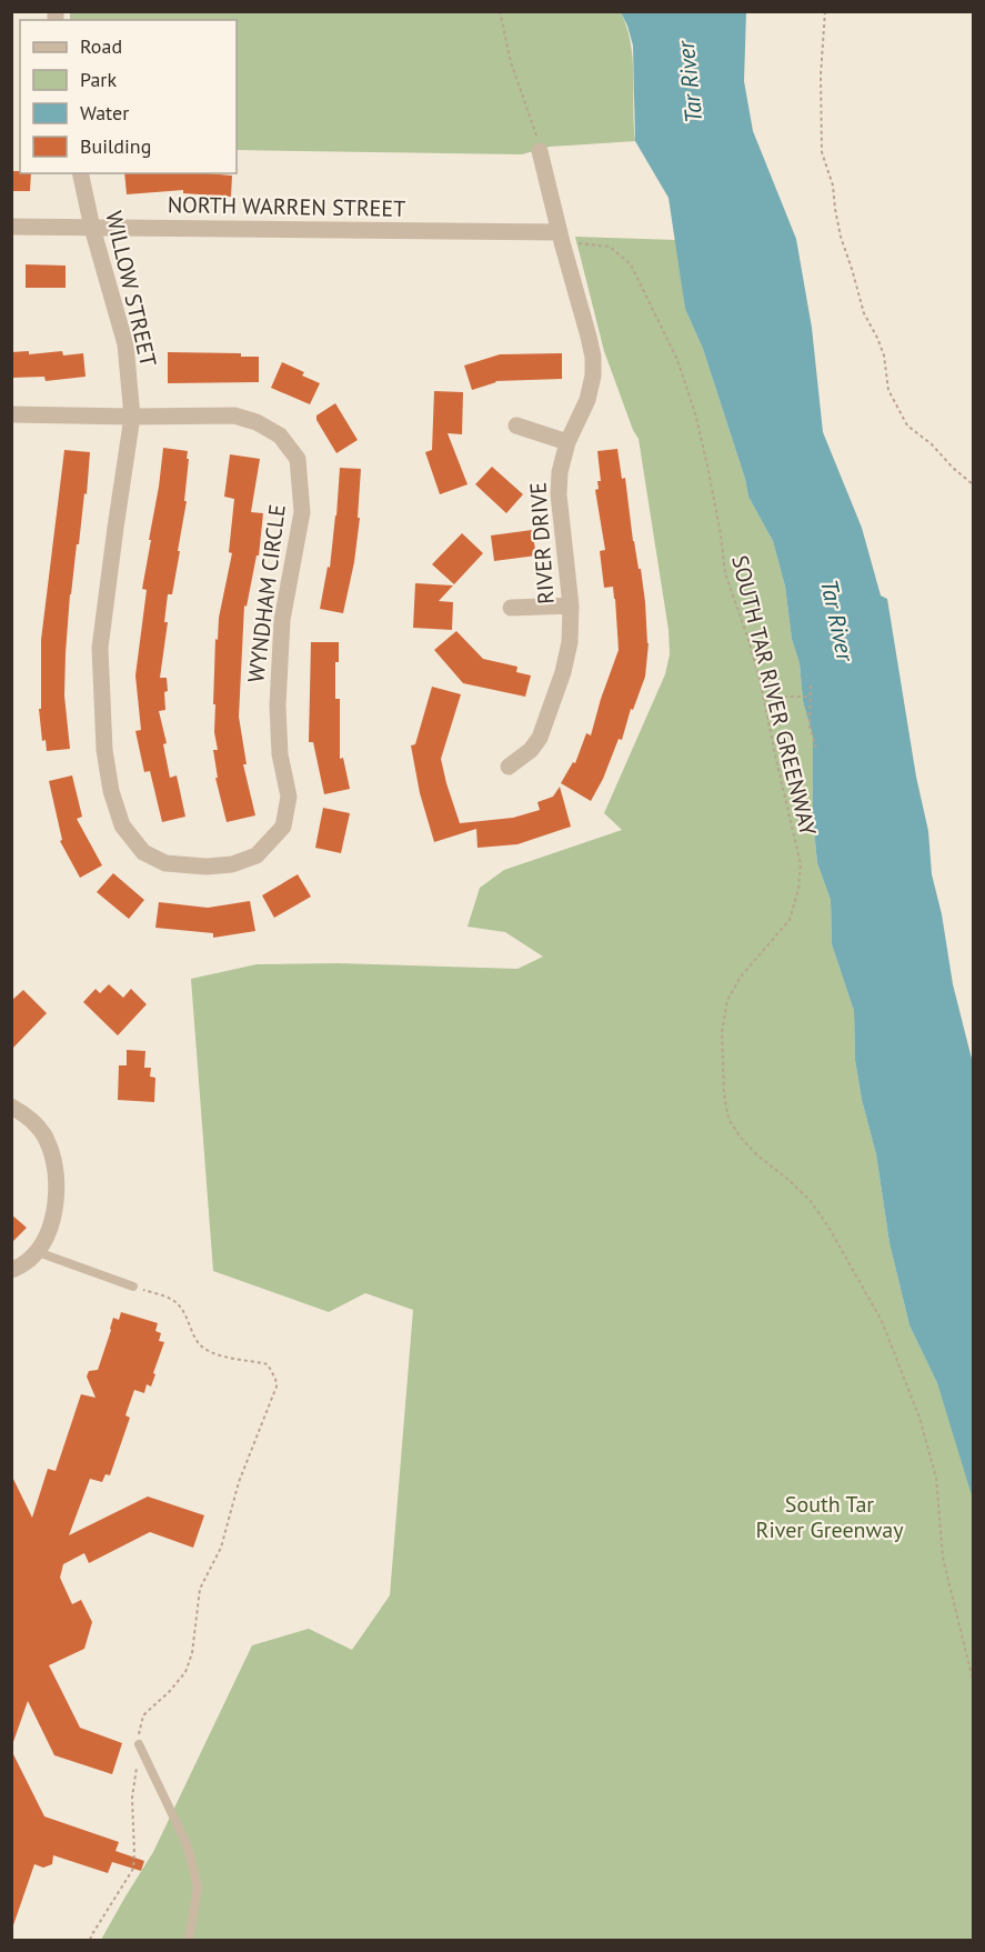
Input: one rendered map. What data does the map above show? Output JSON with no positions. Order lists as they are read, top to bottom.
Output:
{
  "streets": {
    "street": [
      "NORTH WARREN STREET",
      "WILLOW STREET",
      "RIVER DRIVE",
      "WYNDHAM CIRCLE"
    ],
    "path": ["SOUTH TAR RIVER GREENWAY"]
  },
  "crossings": [
    ["NORTH WARREN STREET", "WILLOW STREET"],
    ["NORTH WARREN STREET", "RIVER DRIVE"],
    ["WILLOW STREET", "WYNDHAM CIRCLE"]
  ],
  "water": ["Tar River"],
  "parks": ["South Tar River Greenway"],
  "legend": [
    "Road",
    "Park",
    "Water",
    "Building"
  ]
}
